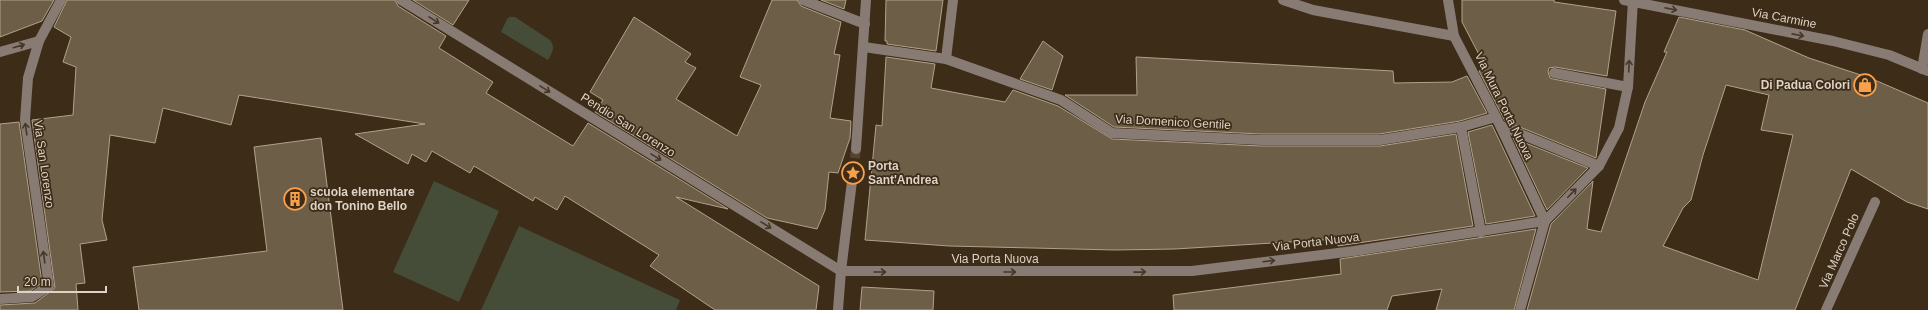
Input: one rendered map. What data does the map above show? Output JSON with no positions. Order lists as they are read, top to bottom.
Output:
{
  "streets": {
    "street": [
      "Via Carmine",
      "Via Mura Porta Nuova",
      "Via Domenico Gentile",
      "Pendio San Lorenzo",
      "Via San Lorenzo",
      "Via Porta Nuova",
      "Via Marco Polo"
    ]
  },
  "crossings": [
    ["Via Mura Porta Nuova", "Via Domenico Gentile"],
    ["Via Mura Porta Nuova", "Via Porta Nuova"],
    ["Pendio San Lorenzo", "Via Porta Nuova"]
  ],
  "one_way": [
    "Via Carmine",
    "Pendio San Lorenzo",
    "Via San Lorenzo",
    "Via Porta Nuova"
  ],
  "places": {
    "shop": ["Di Padua Colori"],
    "place": ["Porta Sant'Andrea"],
    "building": ["scuola elementare don Tonino Bello"]
  },
  "scale_bar": "20 m"
}
